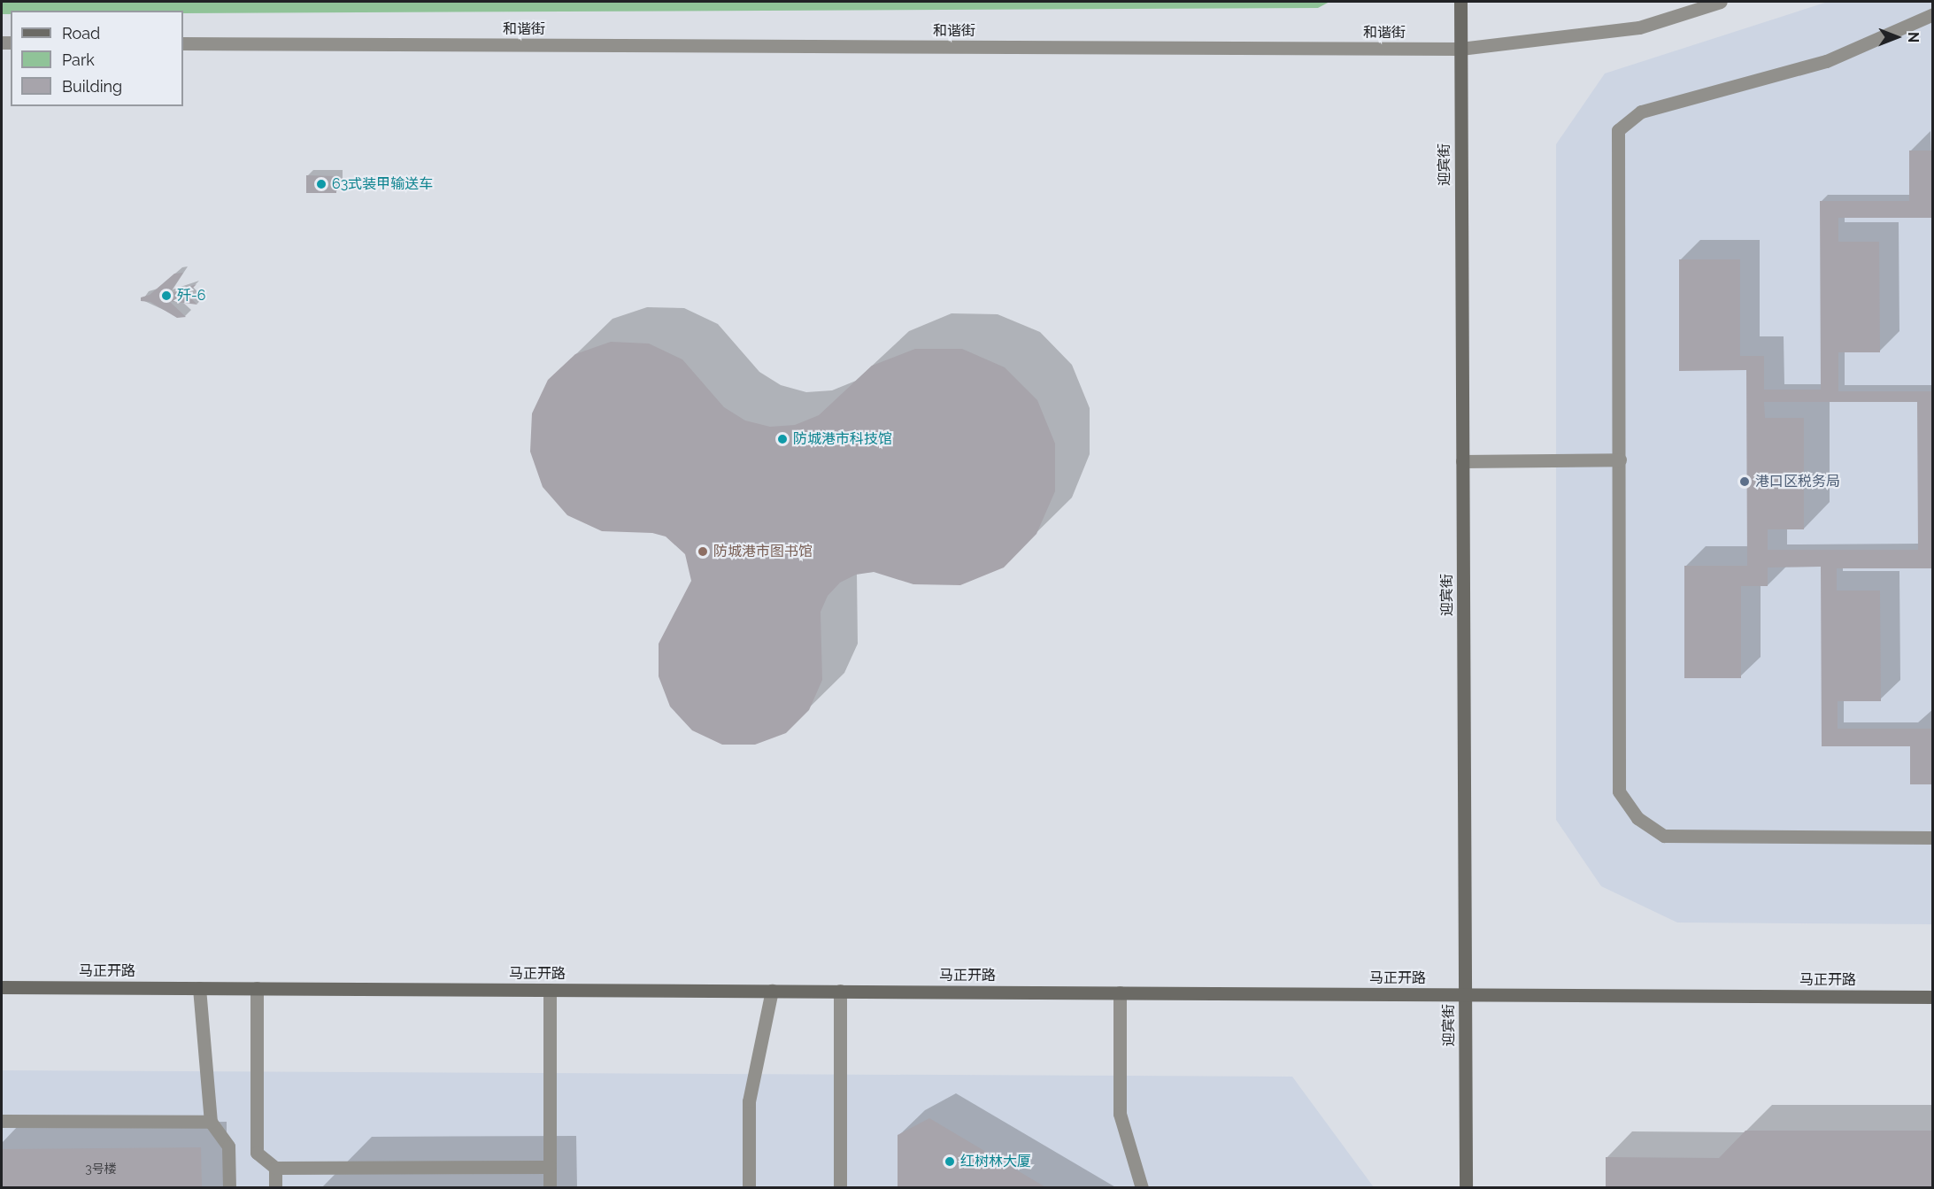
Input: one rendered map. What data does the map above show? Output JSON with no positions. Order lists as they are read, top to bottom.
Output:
{
  "streets": {
    "main road": ["迎宾街", "马正开路"],
    "street": ["和谐街"]
  },
  "crossings": [
    ["和谐街", "迎宾街"],
    ["迎宾街", "马正开路"]
  ],
  "places": [
    "63式装甲输送车",
    "歼-6",
    "防城港市科技馆",
    "港口区税务局",
    "防城港市图书馆",
    "红树林大厦"
  ],
  "house_numbers": ["3号楼"],
  "legend": ["Road", "Park", "Building"],
  "north": "right"
}
